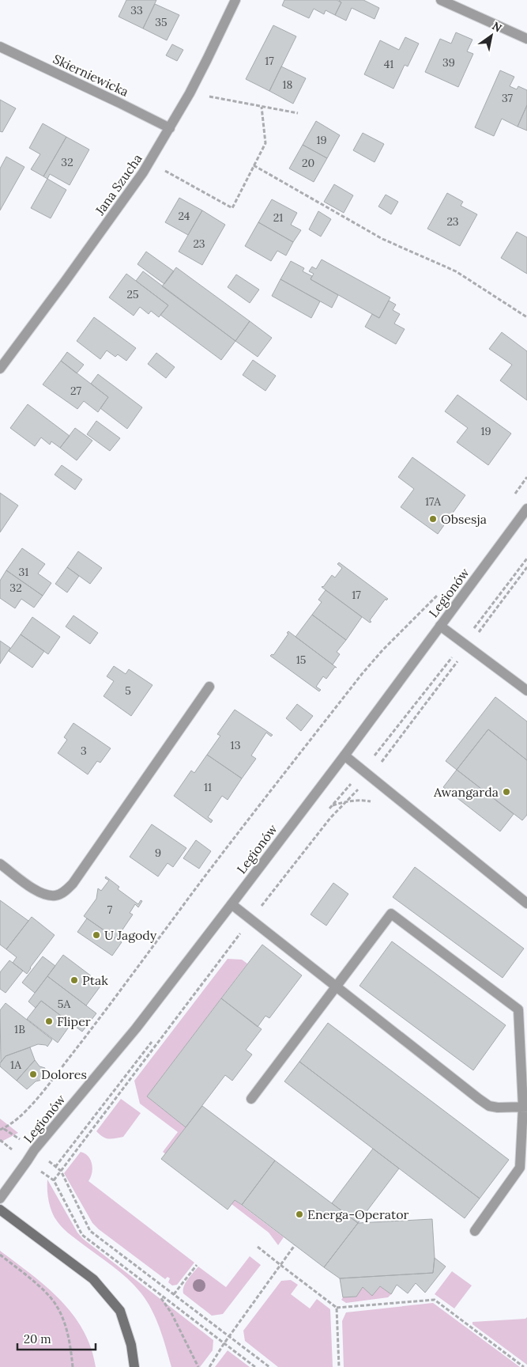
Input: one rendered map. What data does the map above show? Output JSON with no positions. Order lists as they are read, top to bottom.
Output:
{
  "streets": {
    "street": ["Skierniewicka", "Jana Szucha", "Legionów"]
  },
  "crossings": [
    ["Skierniewicka", "Jana Szucha"]
  ],
  "places": [
    "Obsesja",
    "Awangarda",
    "U Jagody",
    "Ptak",
    "Fliper",
    "Dolores",
    "Energa-Operator"
  ],
  "house_numbers": [
    "33",
    "35",
    "17",
    "39",
    "41",
    "18",
    "37",
    "19",
    "32",
    "20",
    "24",
    "21",
    "23",
    "23",
    "25",
    "27",
    "19",
    "17A",
    "31",
    "32",
    "17",
    "15",
    "5",
    "13",
    "3",
    "11",
    "9",
    "7",
    "5A",
    "1B",
    "1A"
  ],
  "scale_bar": "20 m",
  "north": "top right"
}
